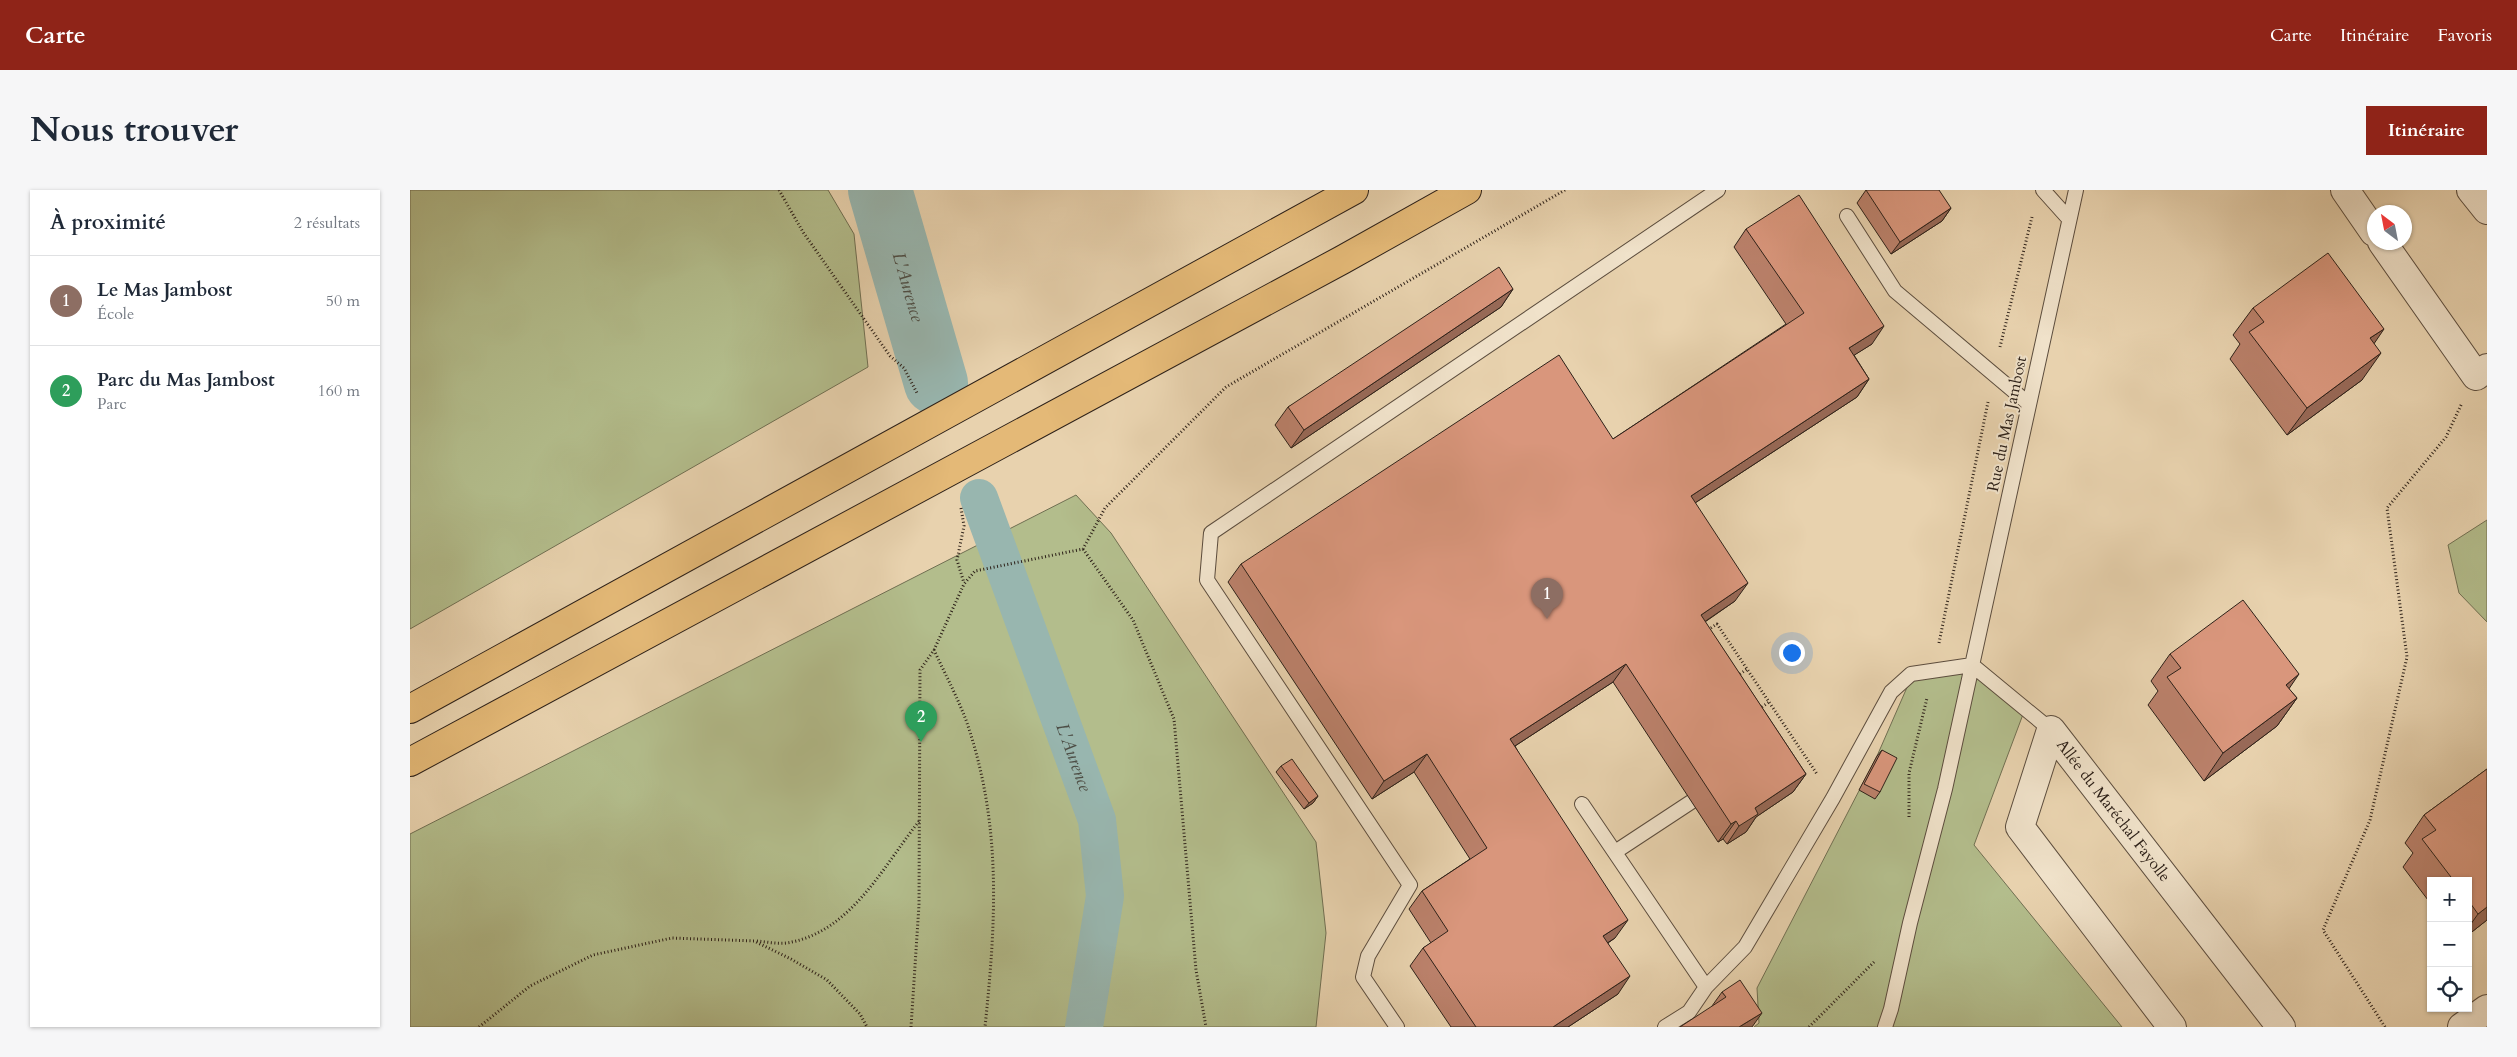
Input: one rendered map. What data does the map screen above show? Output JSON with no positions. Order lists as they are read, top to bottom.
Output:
{
  "streets": {
    "street": ["Allée du Maréchal Fayolle"],
    "lane": ["Rue du Mas Jambost"]
  },
  "water": ["L'Aurence"],
  "north": "top left",
  "page": {
    "header": "Carte",
    "nav": ["Carte", "Itinéraire", "Favoris"],
    "title": "Nous trouver",
    "buttons": "Itinéraire",
    "heading": ["À proximité", "2 résultats"],
    "list": [
      {
        "mark": "1",
        "name": "Le Mas Jambost",
        "note": "École",
        "value": "50 m"
      },
      {
        "mark": "2",
        "name": "Parc du Mas Jambost",
        "note": "Parc",
        "value": "160 m"
      }
    ],
    "pins": ["1", "2"],
    "map_buttons": ["+", "−"]
  }
}
